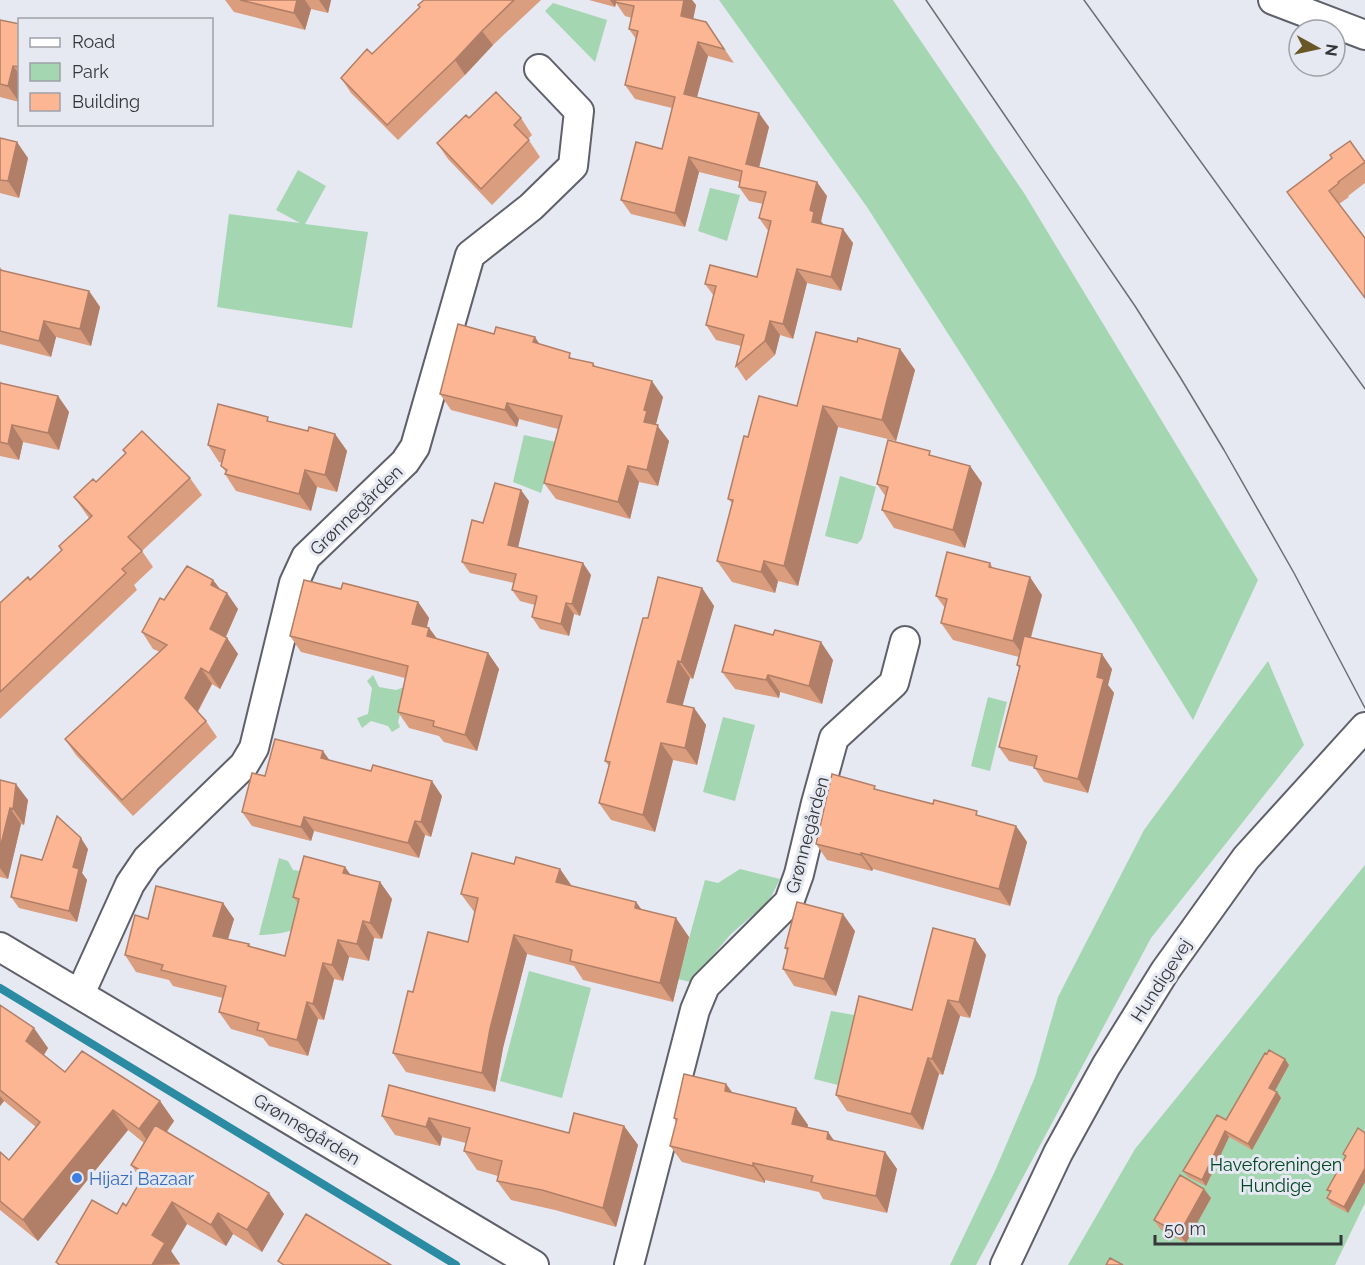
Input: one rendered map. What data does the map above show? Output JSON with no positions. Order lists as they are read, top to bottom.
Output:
{
  "streets": {
    "street": ["Grønnegården", "Hundigevej"]
  },
  "parks": ["Haveforeningen Hundige"],
  "places": ["Hijazi Bazaar"],
  "legend": ["Road", "Park", "Building"],
  "scale_bar": "50 m",
  "north": "right"
}
